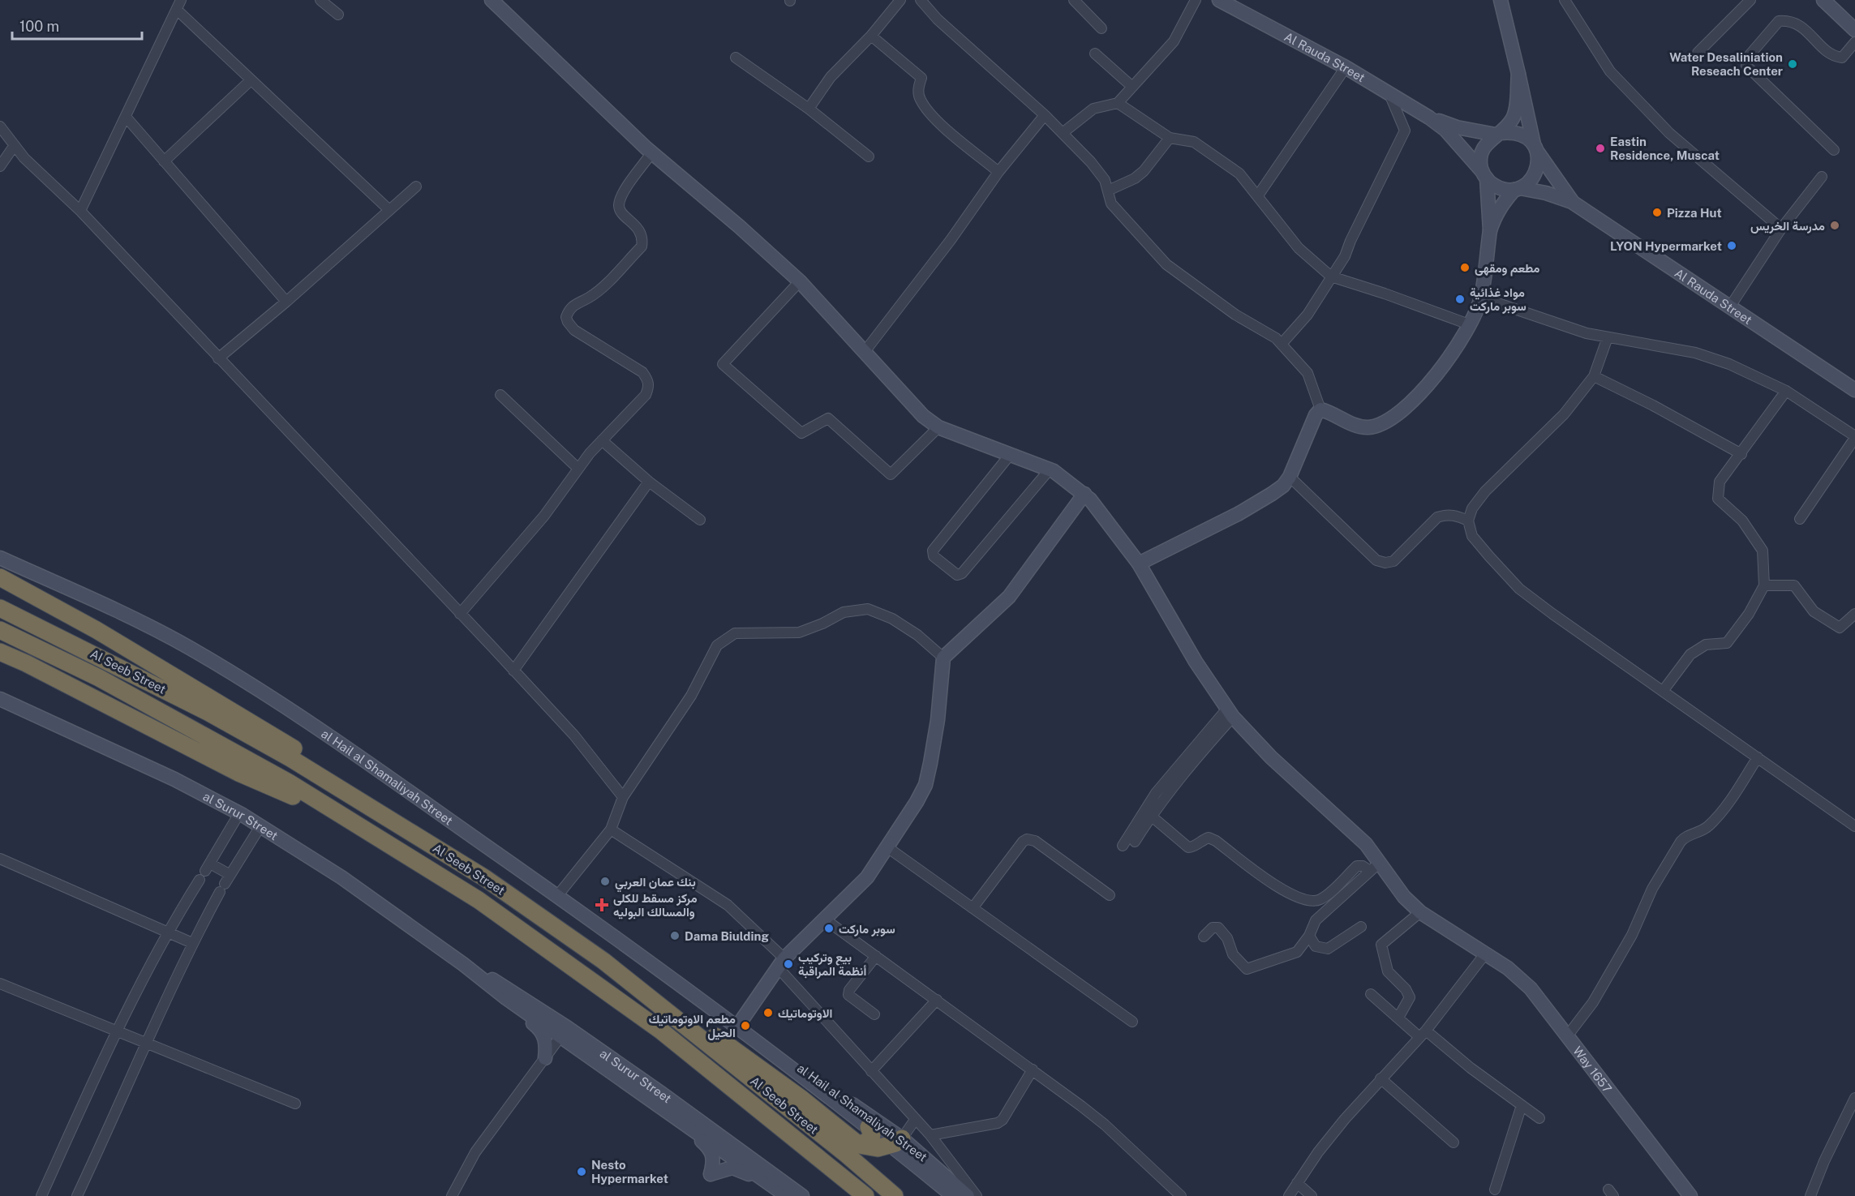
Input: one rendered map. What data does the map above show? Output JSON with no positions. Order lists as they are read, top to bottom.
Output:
{
  "streets": {
    "highway": ["Al Seeb Street"],
    "street": [
      "Al Rauda Street",
      "al Hail al Shamaliyah Street",
      "al Surur Street",
      "Way 1657"
    ]
  },
  "places": {
    "other": [
      "Water Desaliniation Reseach Center",
      "Eastin Residence, Muscat",
      "Pizza Hut",
      "مدرسة الخريس",
      "LYON Hypermarket",
      "مطعم ومقهى",
      "مواد غذائية سوبر ماركت",
      "بنك عمان العربي",
      "سوبر ماركت",
      "Dama Biulding",
      "بيع وتركيب أنظمة المراقبة",
      "الاوتوماتيك",
      "مطعم الاوتوماتيك الحيل",
      "Nesto Hypermarket"
    ],
    "health": ["مركز مسقط للكلى والمسالك البوليه"]
  },
  "scale_bar": "100 m"
}
